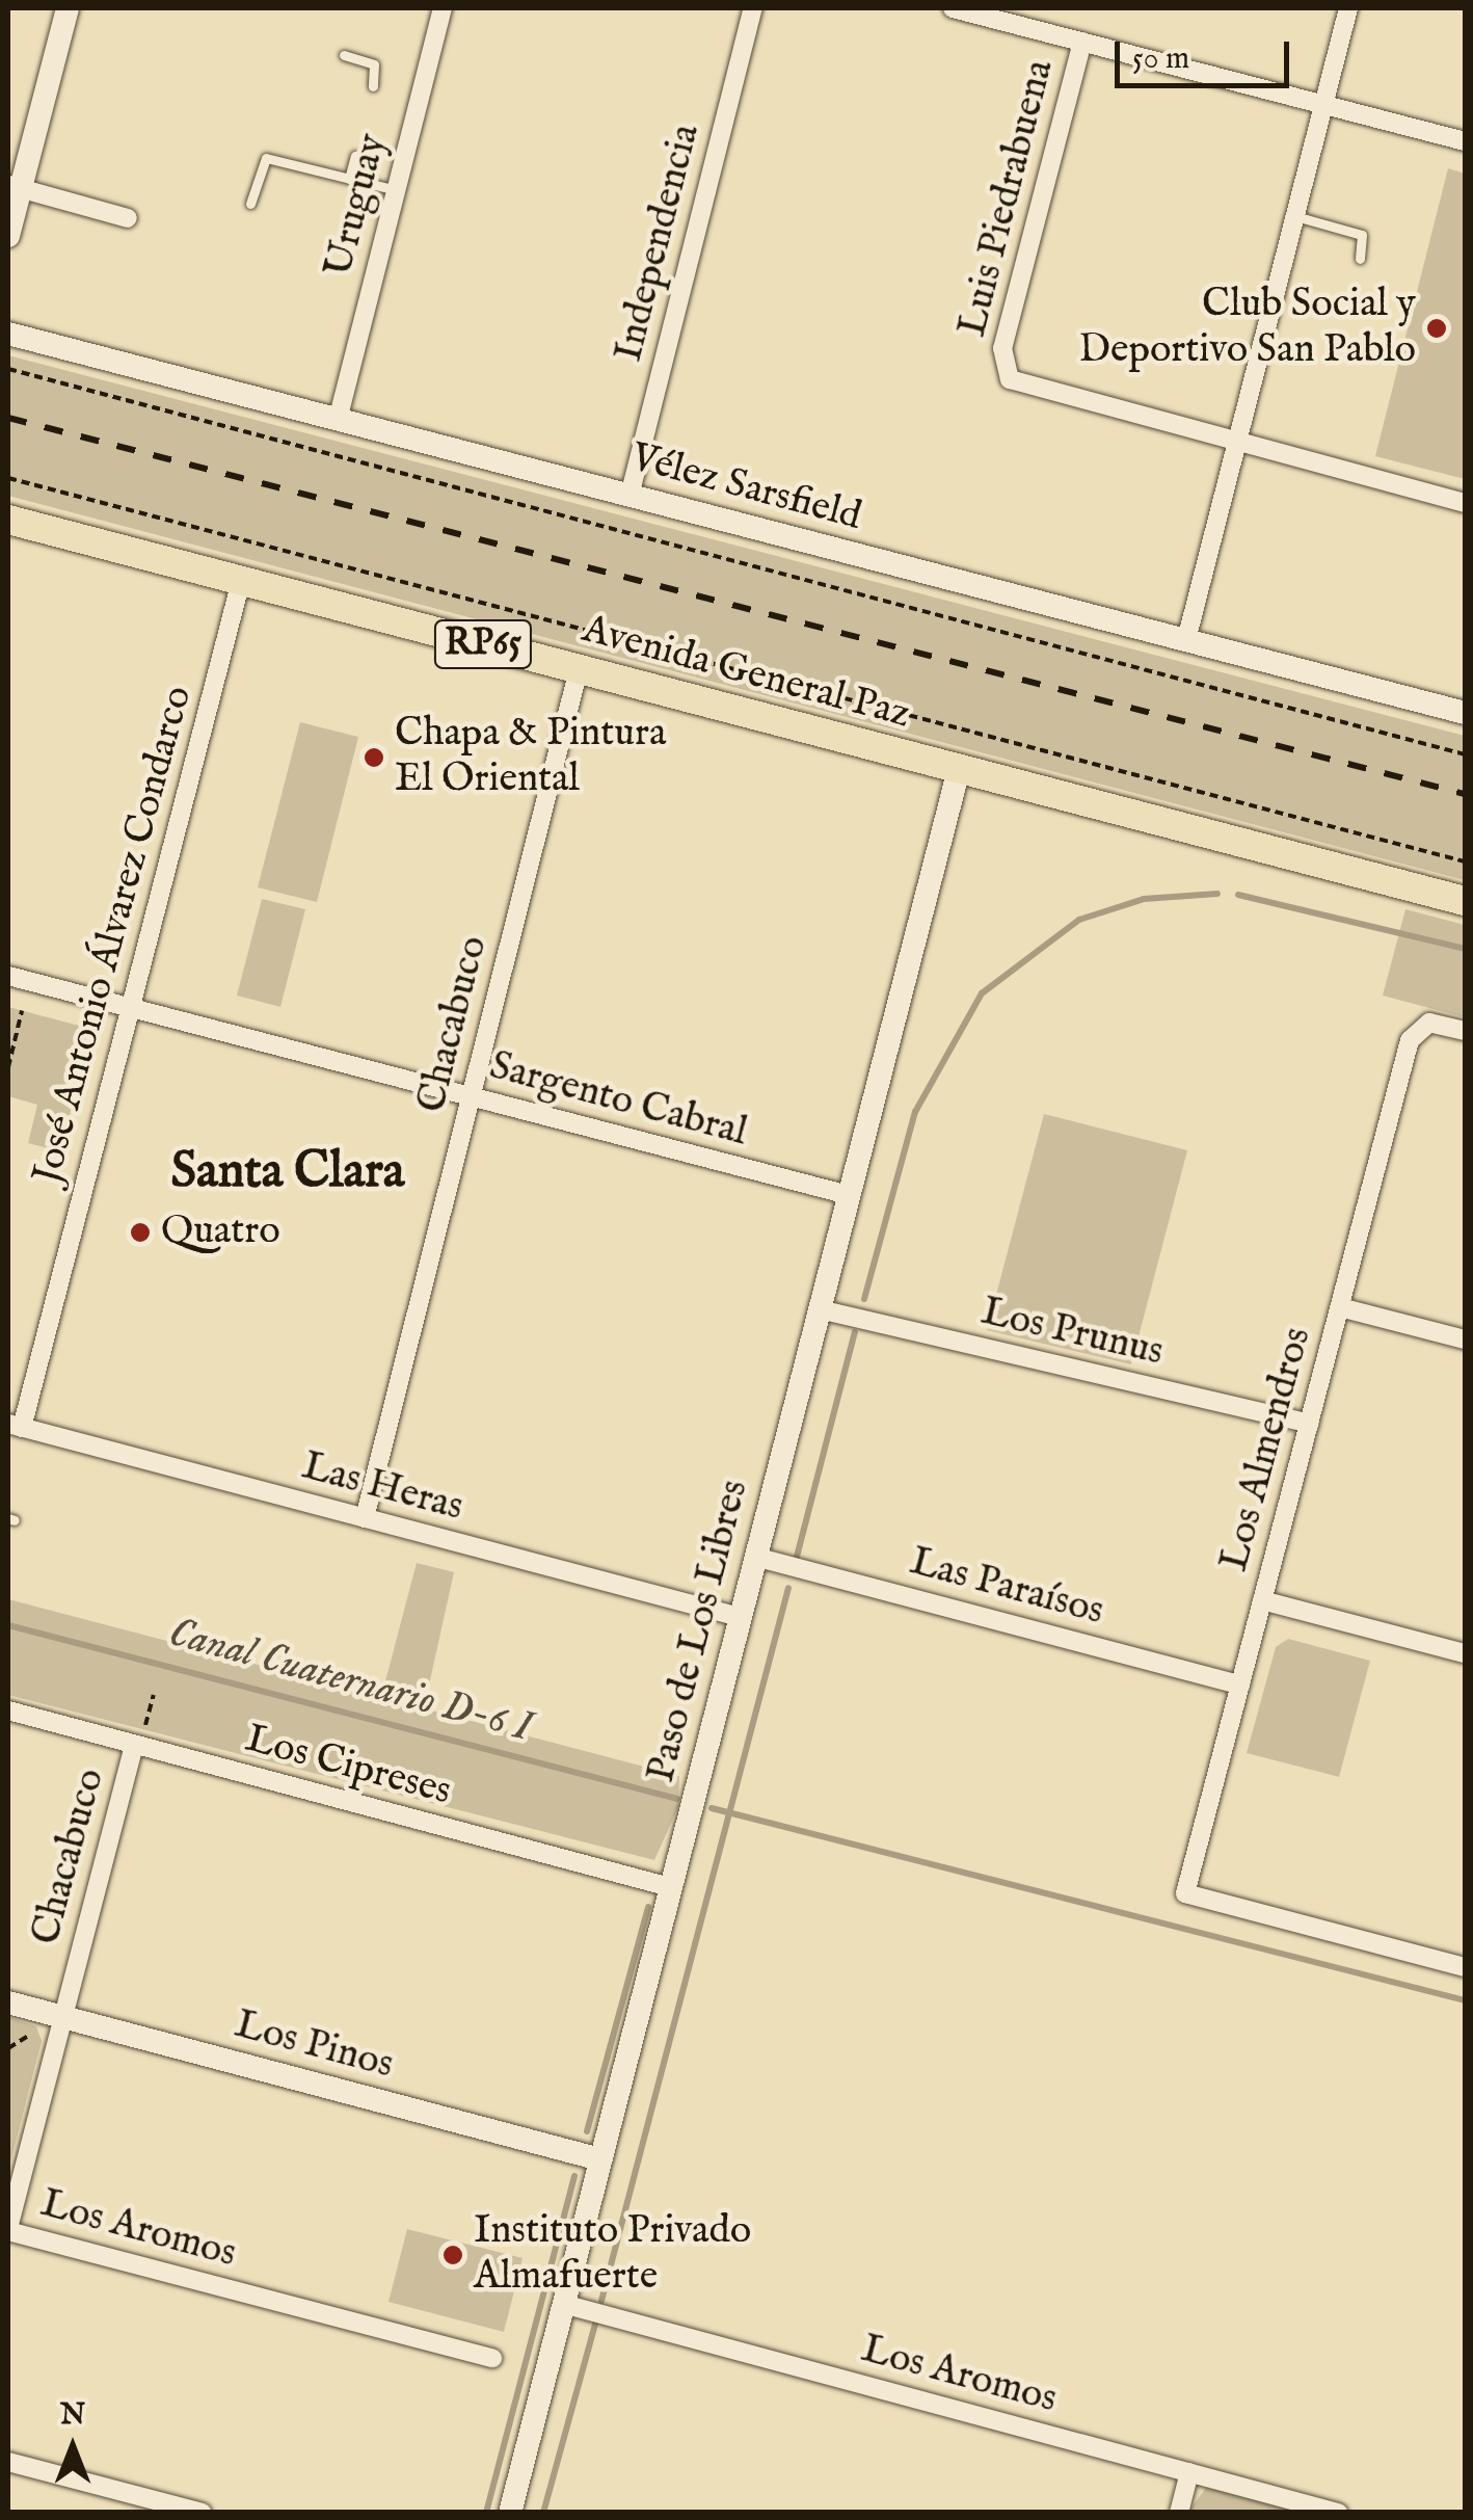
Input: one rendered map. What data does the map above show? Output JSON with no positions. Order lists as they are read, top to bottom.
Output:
{
  "streets": {
    "main road": ["RP65", "Avenida General Paz"],
    "street": [
      "Luis Piedrabuena",
      "Uruguay",
      "Independencia",
      "Vélez Sarsfield",
      "José Antonio Álvarez Condarco",
      "Chacabuco",
      "Sargento Cabral",
      "Los Prunus",
      "Los Almendros",
      "Las Heras",
      "Las Paraísos",
      "Paso de Los Libres",
      "Los Cipreses",
      "Los Pinos",
      "Los Aromos"
    ]
  },
  "crossings": [
    ["Uruguay", "Vélez Sarsfield"],
    ["Independencia", "Vélez Sarsfield"],
    ["Avenida General Paz", "José Antonio Álvarez Condarco"],
    ["Avenida General Paz", "Chacabuco"],
    ["Avenida General Paz", "Paso de Los Libres"],
    ["José Antonio Álvarez Condarco", "Sargento Cabral"],
    ["José Antonio Álvarez Condarco", "Las Heras"],
    ["Chacabuco", "Sargento Cabral"],
    ["Chacabuco", "Las Heras"],
    ["Chacabuco", "Los Cipreses"],
    ["Chacabuco", "Los Pinos"],
    ["Chacabuco", "Los Aromos"],
    ["Sargento Cabral", "Paso de Los Libres"],
    ["Los Prunus", "Los Almendros"],
    ["Los Prunus", "Paso de Los Libres"],
    ["Los Almendros", "Las Paraísos"],
    ["Las Heras", "Paso de Los Libres"],
    ["Las Paraísos", "Paso de Los Libres"],
    ["Paso de Los Libres", "Los Cipreses"],
    ["Paso de Los Libres", "Los Pinos"],
    ["Paso de Los Libres", "Los Aromos"]
  ],
  "districts": ["Santa Clara"],
  "water": ["Canal Cuaternario D-6 I"],
  "places": [
    "Club Social y Deportivo San Pablo",
    "Chapa & Pintura El Oriental",
    "Quatro",
    "Instituto Privado Almafuerte"
  ],
  "scale_bar": "50 m",
  "north": "top"
}
